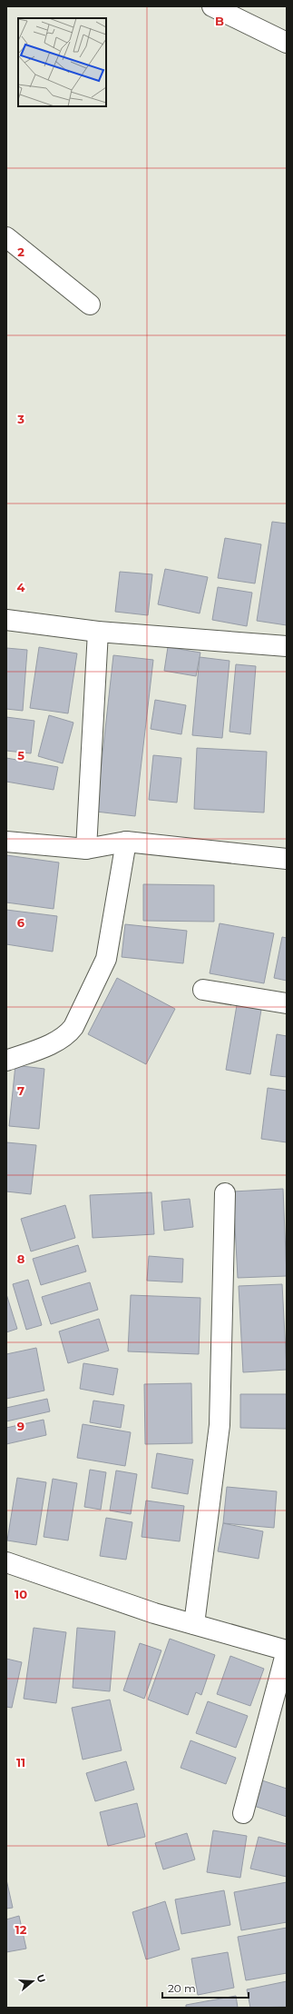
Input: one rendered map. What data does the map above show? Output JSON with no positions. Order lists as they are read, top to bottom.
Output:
{
  "scale_bar": "20 m",
  "north": "right",
  "grid": {
    "columns": ["B"],
    "rows": [
      "2",
      "3",
      "4",
      "5",
      "6",
      "7",
      "8",
      "9",
      "10",
      "11",
      "12"
    ]
  }
}
